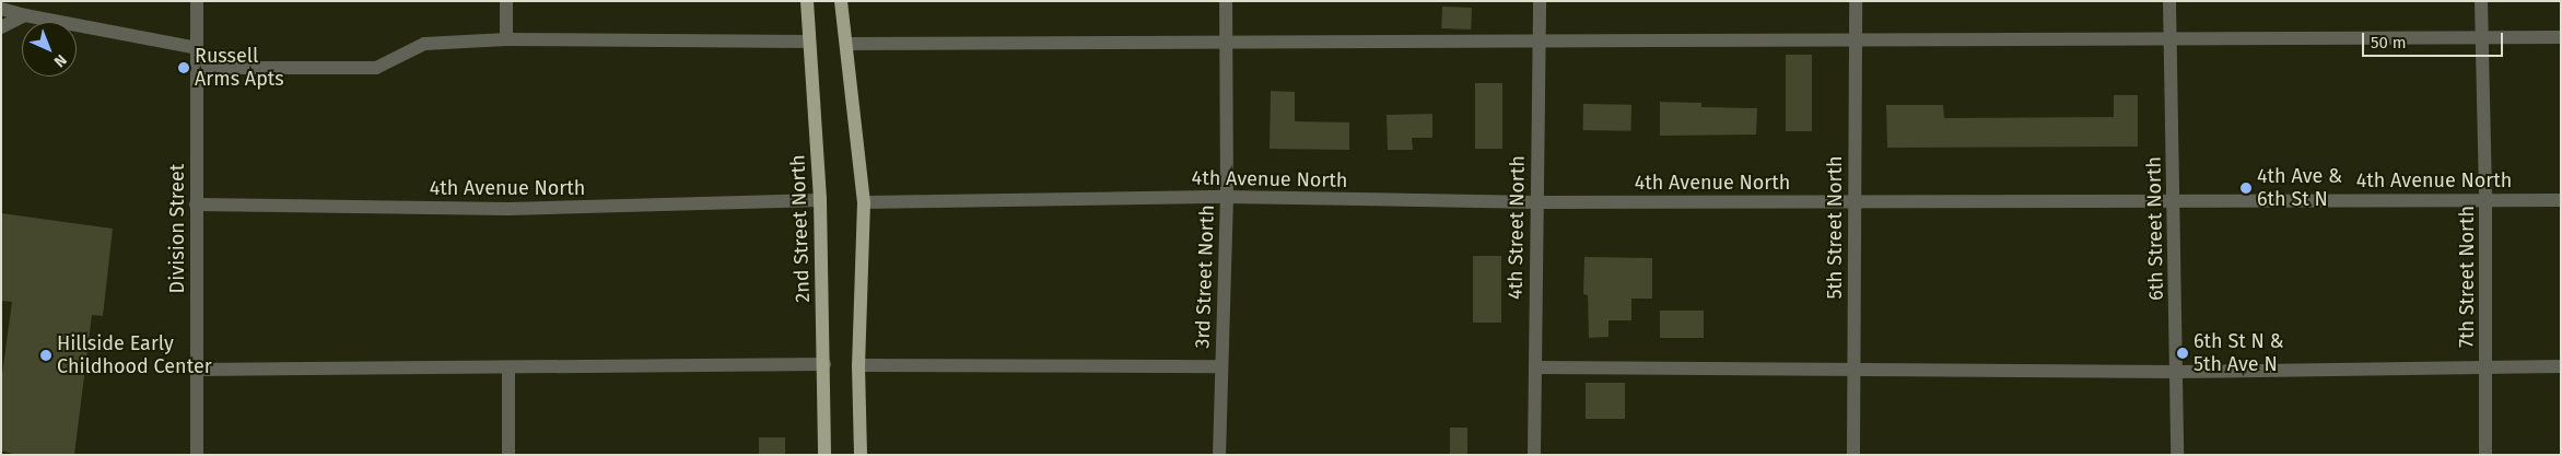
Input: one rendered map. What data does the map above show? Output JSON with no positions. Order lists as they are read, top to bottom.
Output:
{
  "streets": {
    "main road": ["2nd Street North"],
    "street": [
      "4th Avenue North",
      "4th Street North",
      "5th Street North",
      "Division Street",
      "6th Street North",
      "3rd Street North",
      "7th Street North"
    ]
  },
  "crossings": [
    ["4th Avenue North", "4th Street North"],
    ["4th Avenue North", "5th Street North"],
    ["4th Avenue North", "Division Street"],
    ["4th Avenue North", "2nd Street North"],
    ["4th Avenue North", "6th Street North"],
    ["4th Avenue North", "3rd Street North"],
    ["4th Avenue North", "7th Street North"]
  ],
  "places": [
    "Russell Arms Apts",
    "4th Ave & 6th St N",
    "6th St N & 5th Ave N",
    "Hillside Early Childhood Center"
  ],
  "scale_bar": "50 m",
  "north": "bottom right"
}
